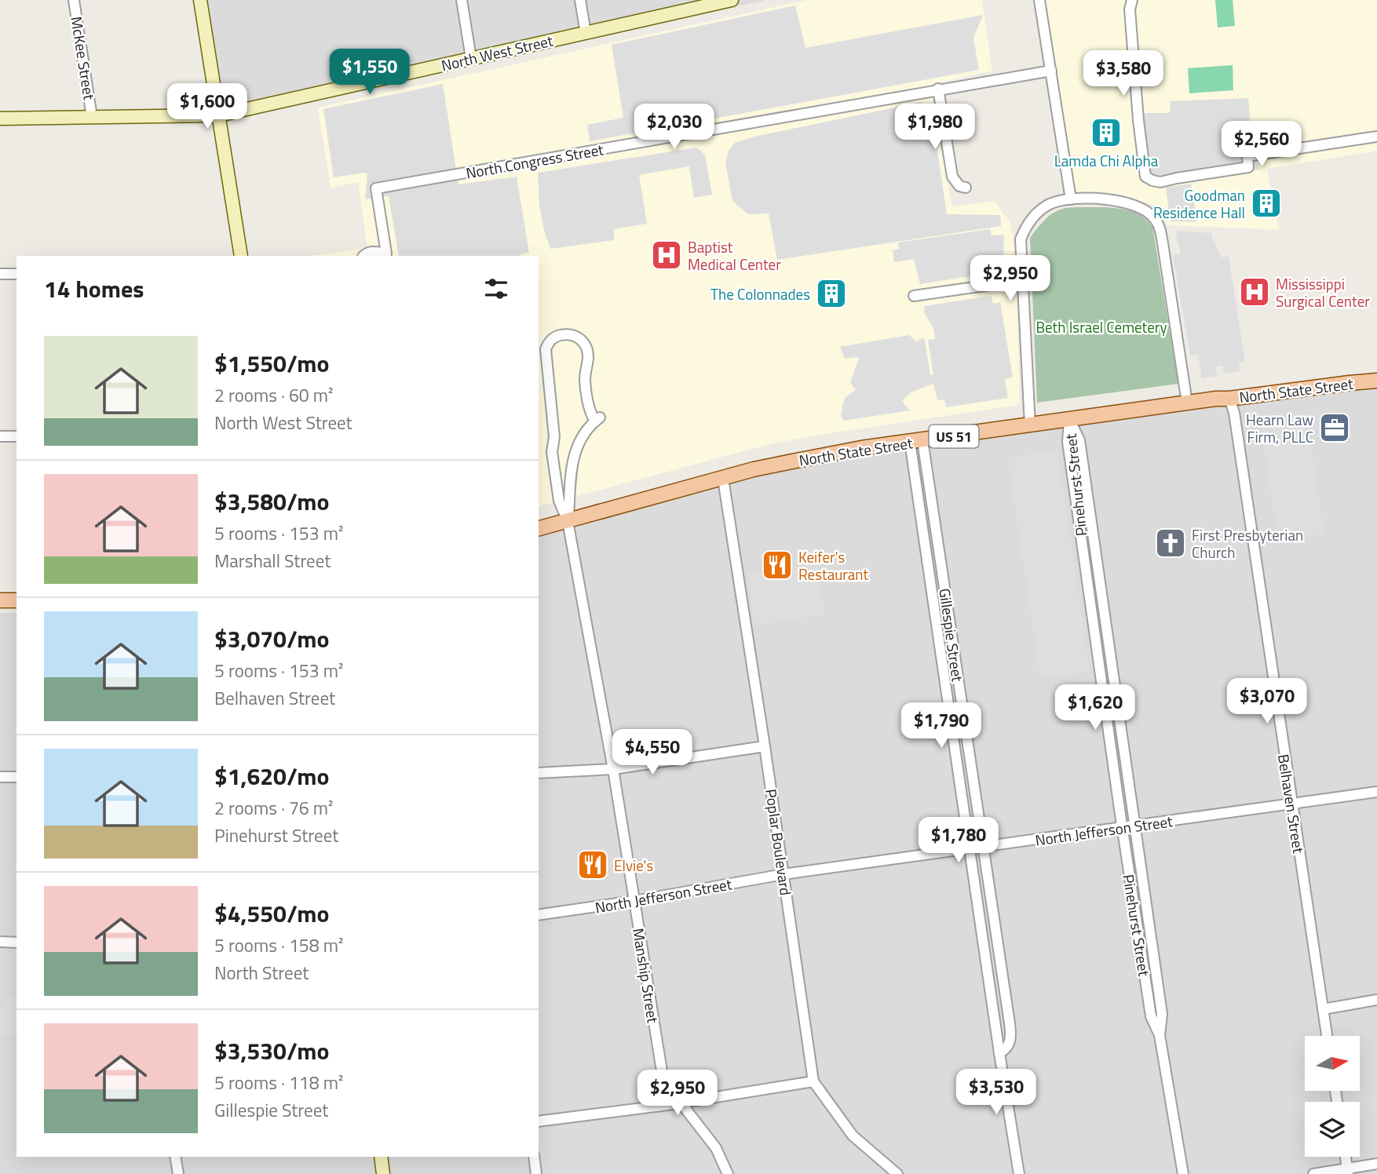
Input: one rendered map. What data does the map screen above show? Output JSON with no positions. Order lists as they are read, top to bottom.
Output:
{
  "streets": {
    "main road": ["North State Street", "US 51"],
    "street": [
      "North West Street",
      "McKee Street",
      "North Congress Street",
      "Pinehurst Street",
      "Gillespie Street",
      "Belhaven Street",
      "North Jefferson Street",
      "Poplar Boulevard",
      "Manship Street"
    ]
  },
  "crossings": [
    ["North West Street", "McKee Street"],
    ["North State Street", "Pinehurst Street"],
    ["North State Street", "Gillespie Street"],
    ["North State Street", "Belhaven Street"],
    ["North State Street", "Poplar Boulevard"],
    ["North State Street", "Manship Street"],
    ["Pinehurst Street", "North Jefferson Street"],
    ["Gillespie Street", "North Jefferson Street"],
    ["Belhaven Street", "North Jefferson Street"],
    ["North Jefferson Street", "Poplar Boulevard"],
    ["North Jefferson Street", "Manship Street"]
  ],
  "parks": ["Beth Israel Cemetery"],
  "places": {
    "building": ["Lamda Chi Alpha", "Goodman Residence Hall", "The Colonnades"],
    "hospital": ["Baptist Medical Center", "Mississippi Surgical Center"],
    "office": ["Hearn Law Firm, PLLC"],
    "church": ["First Presbyterian Church"],
    "restaurant": ["Keifer's Restaurant", "Elvie's"]
  },
  "north": "right",
  "page": {
    "price": [
      "$1,550",
      "$3,580",
      "$1,600",
      "$2,030",
      "$1,980",
      "$2,560",
      "$2,950",
      "$3,070",
      "$1,620",
      "$1,790",
      "$4,550",
      "$1,780",
      "$3,530",
      "$2,950"
    ],
    "heading": "14 homes",
    "list": [
      {
        "name": "$1,550/mo",
        "note": "2 rooms · 60 m² · North West Street"
      },
      {
        "name": "$3,580/mo",
        "note": "5 rooms · 153 m² · Marshall Street"
      },
      {
        "name": "$3,070/mo",
        "note": "5 rooms · 153 m² · Belhaven Street"
      },
      {
        "name": "$1,620/mo",
        "note": "2 rooms · 76 m² · Pinehurst Street"
      },
      {
        "name": "$4,550/mo",
        "note": "5 rooms · 158 m² · North Street"
      },
      {
        "name": "$3,530/mo",
        "note": "5 rooms · 118 m² · Gillespie Street"
      }
    ]
  }
}
